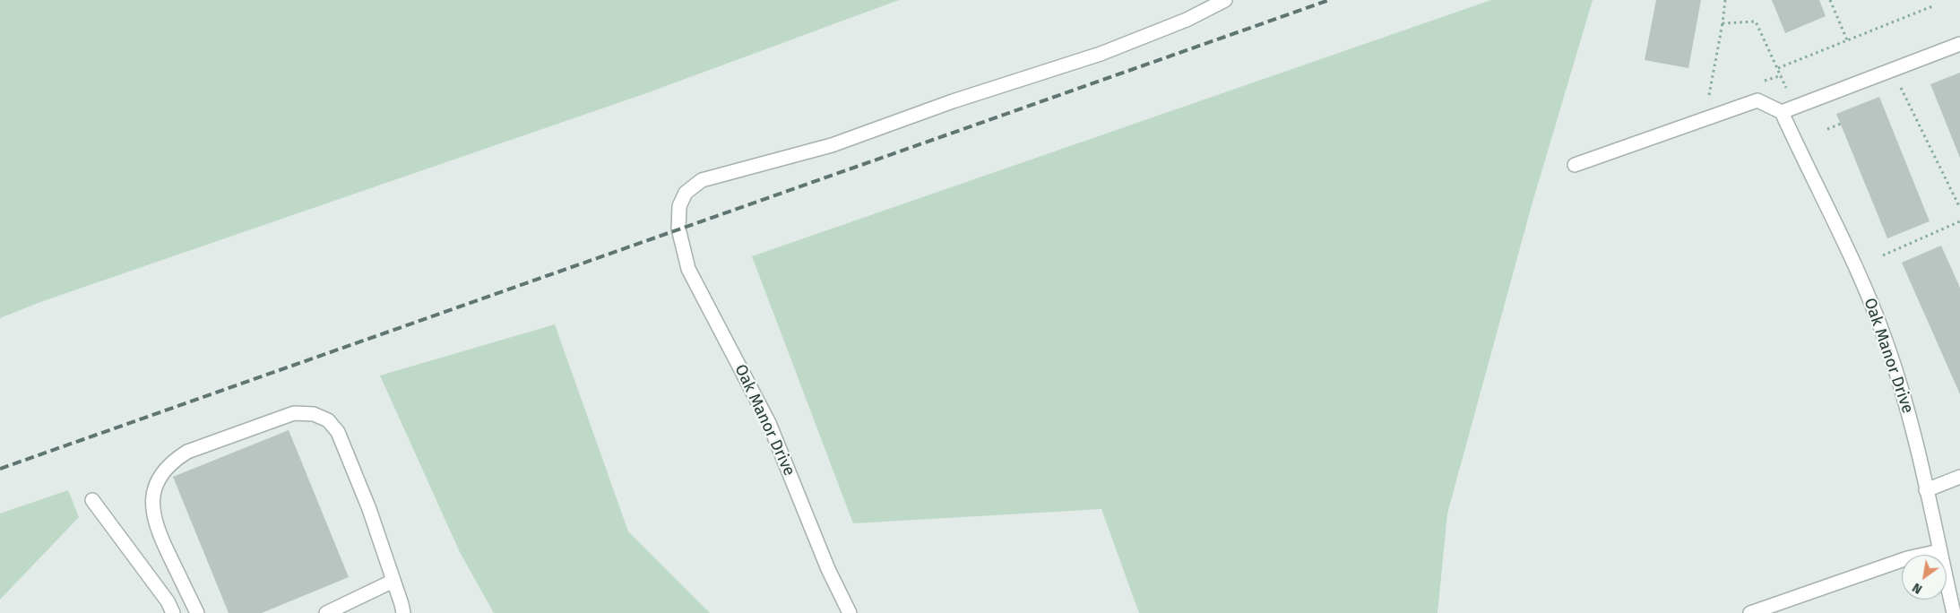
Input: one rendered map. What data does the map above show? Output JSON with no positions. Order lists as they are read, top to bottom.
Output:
{
  "streets": {
    "street": ["Oak Manor Drive"]
  },
  "north": "bottom left"
}
